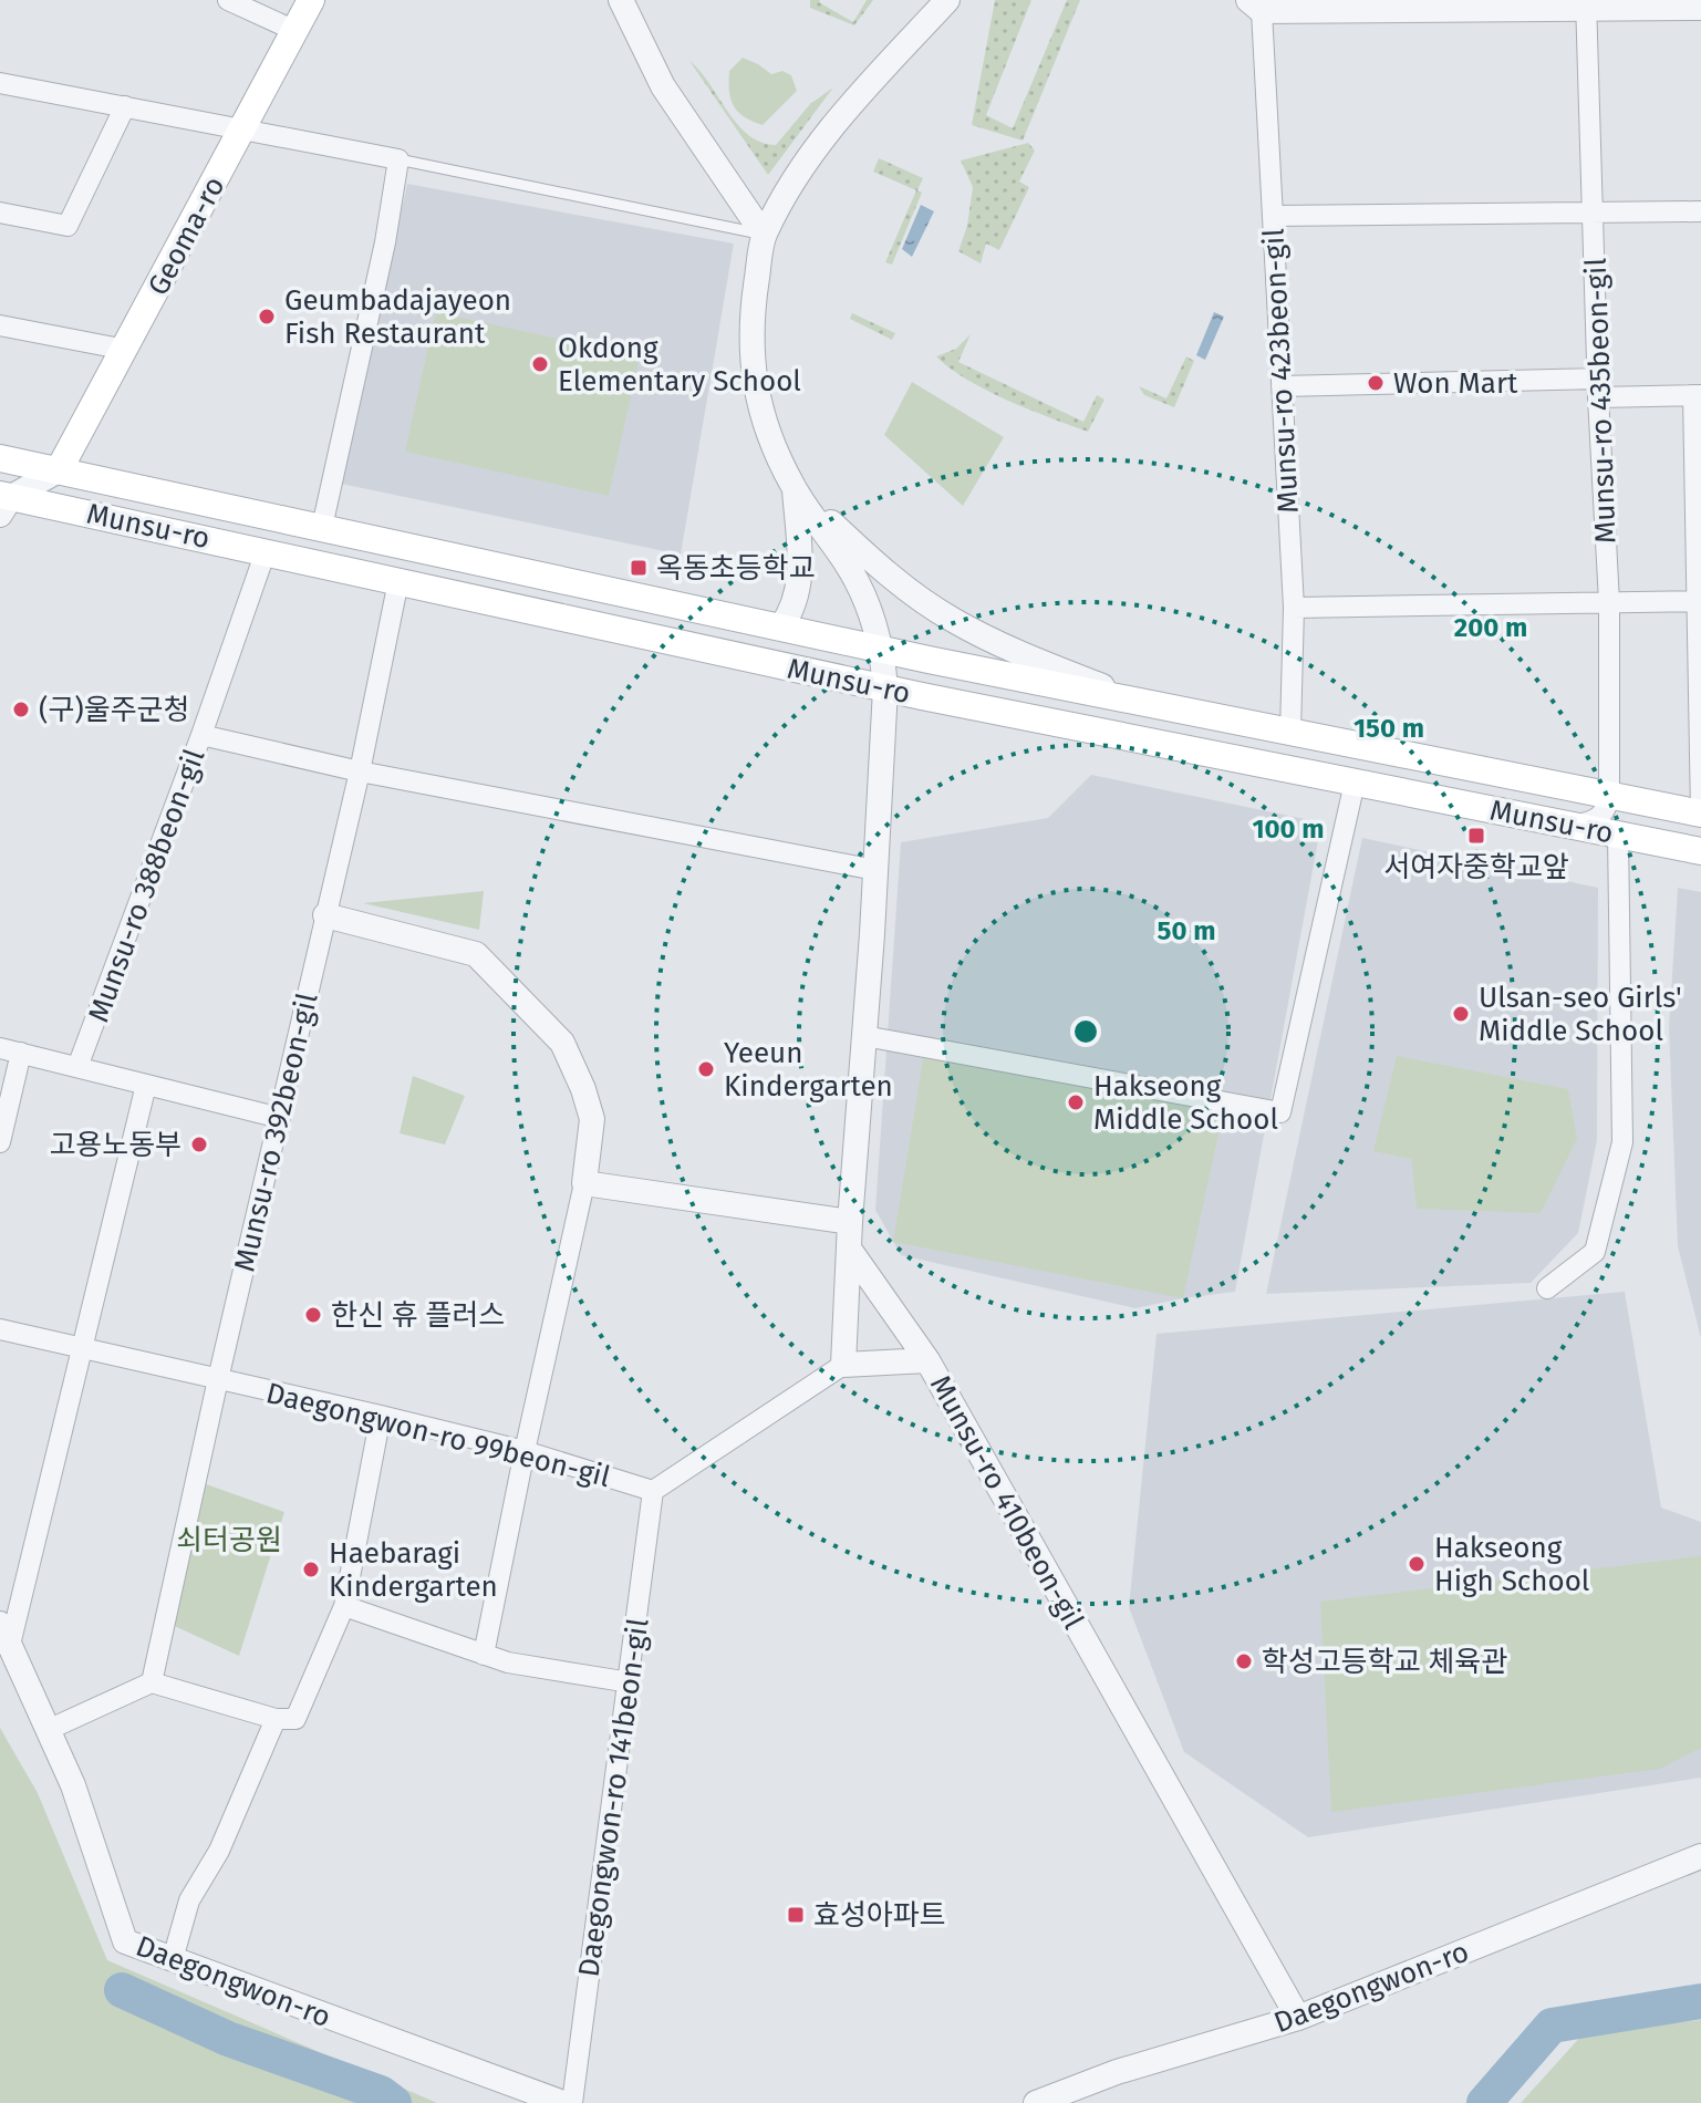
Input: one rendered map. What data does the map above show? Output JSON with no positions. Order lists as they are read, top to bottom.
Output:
{
  "streets": {
    "main road": ["Geoma-ro", "Munsu-ro"],
    "street": [
      "Munsu-ro 423beon-gil",
      "Munsu-ro 435beon-gil",
      "Munsu-ro 388beon-gil",
      "Munsu-ro 392beon-gil",
      "Daegongwon-ro 99beon-gil",
      "Munsu-ro 410beon-gil",
      "Daegongwon-ro 141beon-gil",
      "Daegongwon-ro"
    ]
  },
  "crossings": [
    ["Geoma-ro", "Munsu-ro"],
    ["Munsu-ro 423beon-gil", "Munsu-ro"],
    ["Munsu-ro 435beon-gil", "Munsu-ro"],
    ["Munsu-ro", "Munsu-ro 388beon-gil"],
    ["Munsu-ro", "Munsu-ro 392beon-gil"],
    ["Munsu-ro 392beon-gil", "Daegongwon-ro 99beon-gil"],
    ["Daegongwon-ro 99beon-gil", "Daegongwon-ro 141beon-gil"],
    ["Munsu-ro 410beon-gil", "Daegongwon-ro"]
  ],
  "parks": ["쇠터공원"],
  "places": {
    "other": [
      "Geumbadajayeon Fish Restaurant",
      "Okdong Elementary School",
      "Won Mart",
      "(구)울주군청",
      "Ulsan-seo Girls' Middle School",
      "Yeeun Kindergarten",
      "Hakseong Middle School",
      "고용노동부",
      "한신 휴 플러스",
      "Hakseong High School",
      "Haebaragi Kindergarten",
      "학성고등학교 체육관"
    ],
    "transit": ["옥동초등학교", "서여자중학교앞", "효성아파트"]
  },
  "rings": [
    "200 m",
    "150 m",
    "100 m",
    "50 m"
  ]
}
